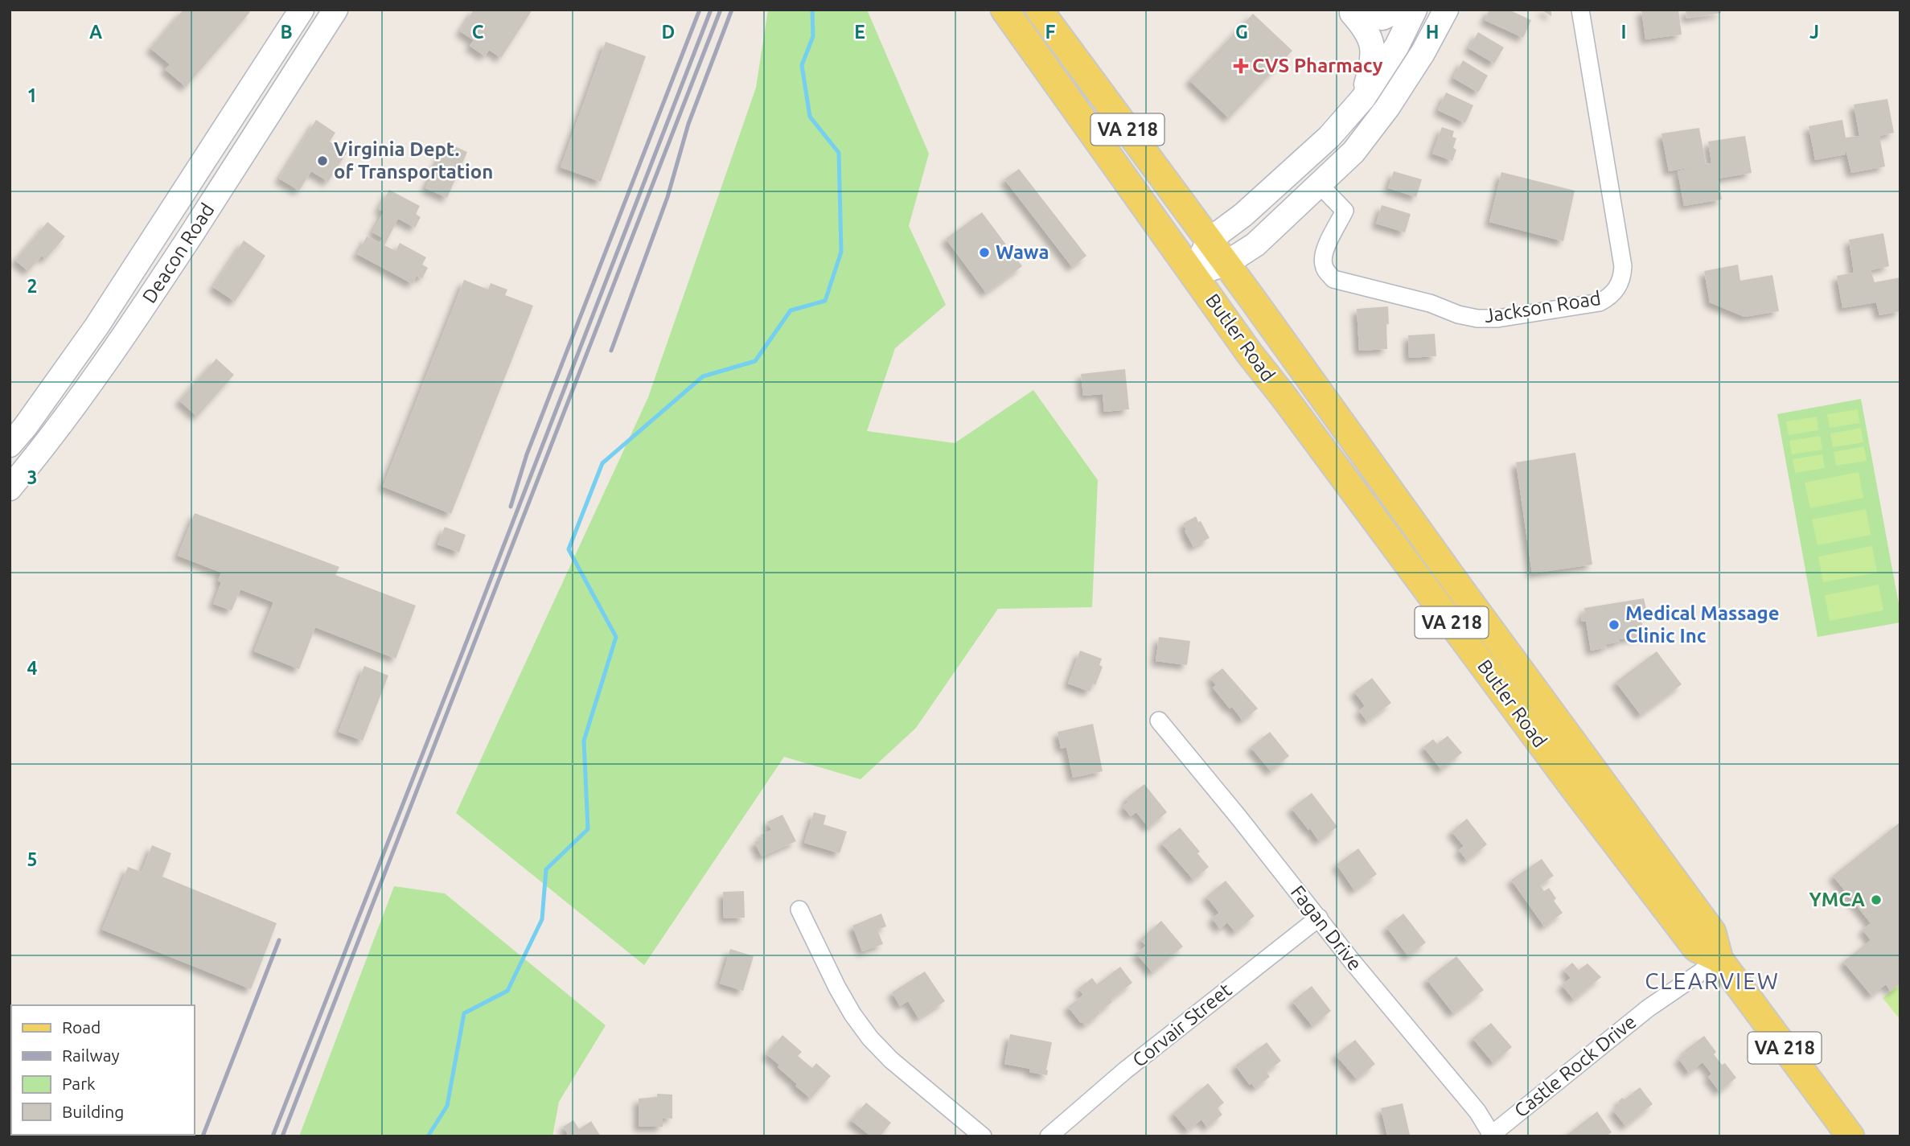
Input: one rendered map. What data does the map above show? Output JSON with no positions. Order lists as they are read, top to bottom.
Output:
{
  "streets": {
    "main road": ["VA 218", "Deacon Road", "Butler Road"],
    "street": [
      "Jackson Road",
      "Fagan Drive",
      "Corvair Street",
      "Castle Rock Drive"
    ]
  },
  "crossings": [
    ["VA 218", "Butler Road"],
    ["Butler Road", "Castle Rock Drive"],
    ["Fagan Drive", "Corvair Street"],
    ["Fagan Drive", "Castle Rock Drive"]
  ],
  "districts": ["CLEARVIEW"],
  "places": {
    "health": ["CVS Pharmacy"],
    "other": [
      "Virginia Dept. of Transportation",
      "Wawa",
      "Medical Massage Clinic Inc",
      "YMCA"
    ]
  },
  "legend": [
    "Road",
    "Railway",
    "Park",
    "Building"
  ],
  "grid": {
    "columns": [
      "A",
      "B",
      "C",
      "D",
      "E",
      "F",
      "G",
      "H",
      "I",
      "J"
    ],
    "rows": [
      "1",
      "2",
      "3",
      "4",
      "5"
    ]
  }
}
